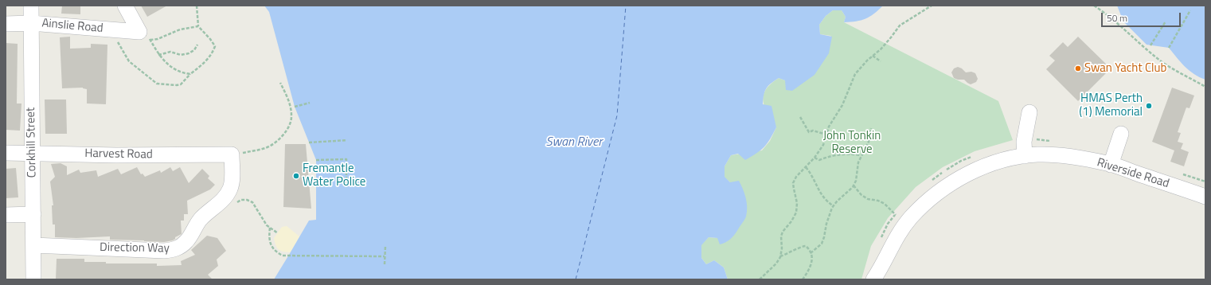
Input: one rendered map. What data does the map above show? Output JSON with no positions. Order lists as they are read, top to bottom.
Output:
{
  "streets": {
    "street": [
      "Ainslie Road",
      "Corkhill Street",
      "Harvest Road",
      "Riverside Road",
      "Direction Way"
    ]
  },
  "crossings": [
    ["Ainslie Road", "Corkhill Street"],
    ["Corkhill Street", "Harvest Road"],
    ["Corkhill Street", "Direction Way"],
    ["Harvest Road", "Direction Way"]
  ],
  "water": ["Swan River"],
  "parks": ["John Tonkin Reserve"],
  "places": ["Swan Yacht Club", "HMAS Perth (1) Memorial", "Fremantle Water Police"],
  "scale_bar": "50 m"
}
